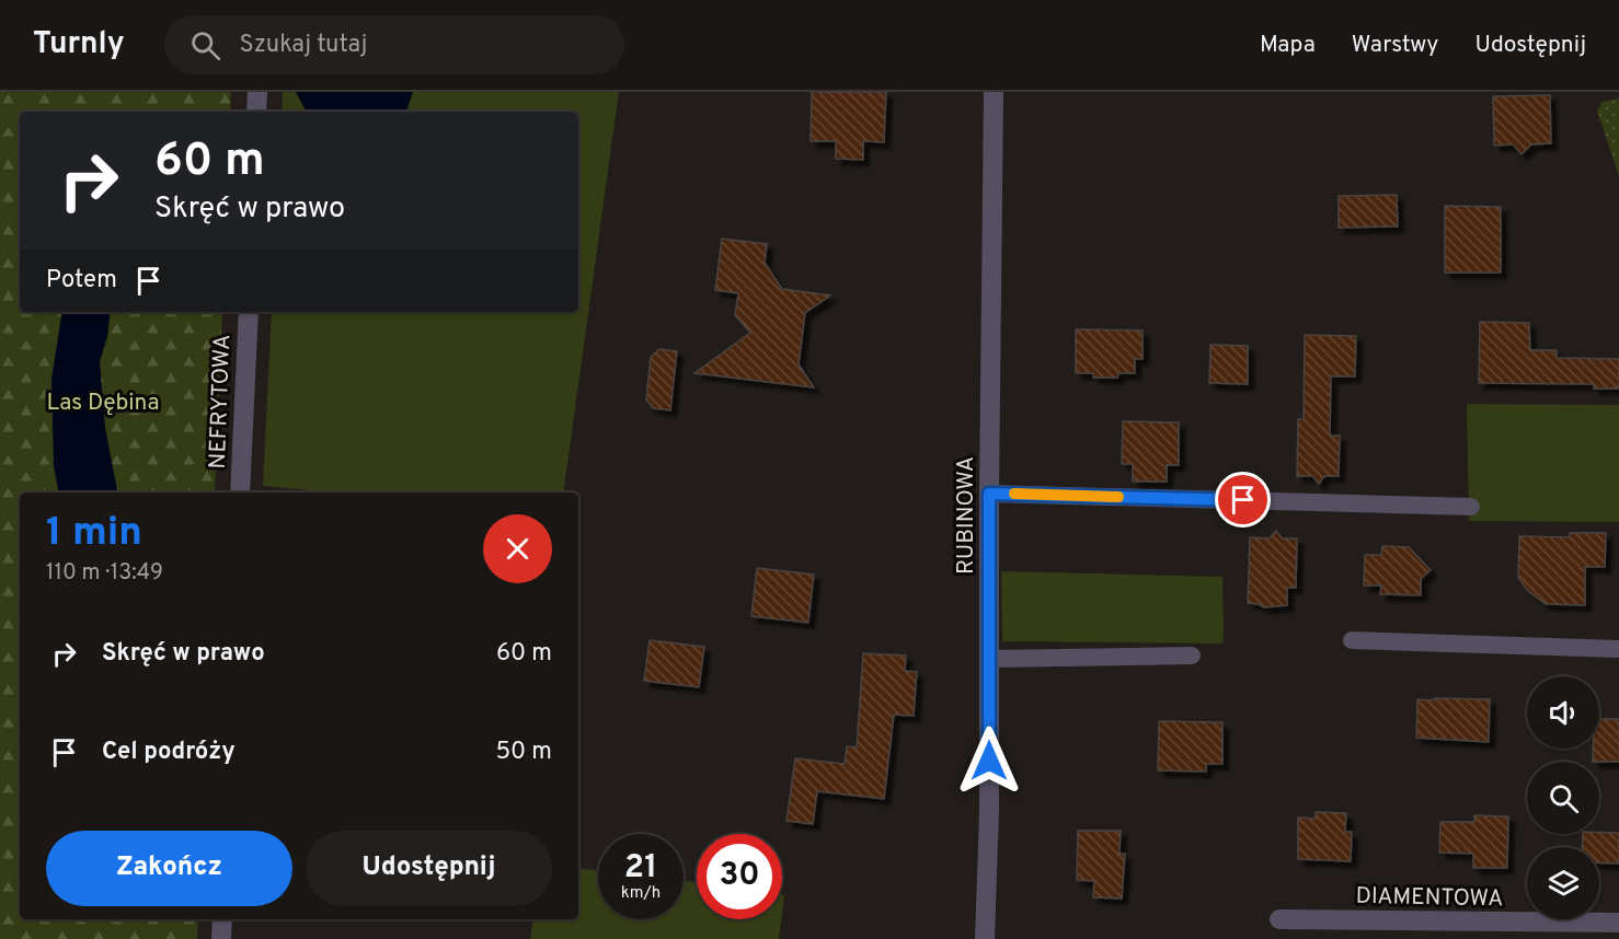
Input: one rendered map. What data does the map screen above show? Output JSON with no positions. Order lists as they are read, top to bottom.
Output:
{
  "streets": {
    "street": ["NEFRYTOWA", "RUBINOWA", "DIAMENTOWA"]
  },
  "parks": ["Las Dębina"],
  "page": {
    "header": "Turnly",
    "search": "Szukaj tutaj",
    "nav": ["Mapa", "Warstwy", "Udostępnij"],
    "turn": ["60 m", "Skręć w prawo"],
    "then": "Potem",
    "heading": ["1 min", "110 m · 13:49"],
    "list": [
      {
        "name": "Skręć w prawo",
        "value": "60 m"
      },
      {
        "name": "Cel podróży",
        "value": "50 m"
      }
    ],
    "buttons": ["Zakończ", "Udostępnij"],
    "speed": "21 km/h",
    "limit": "30"
  }
}
